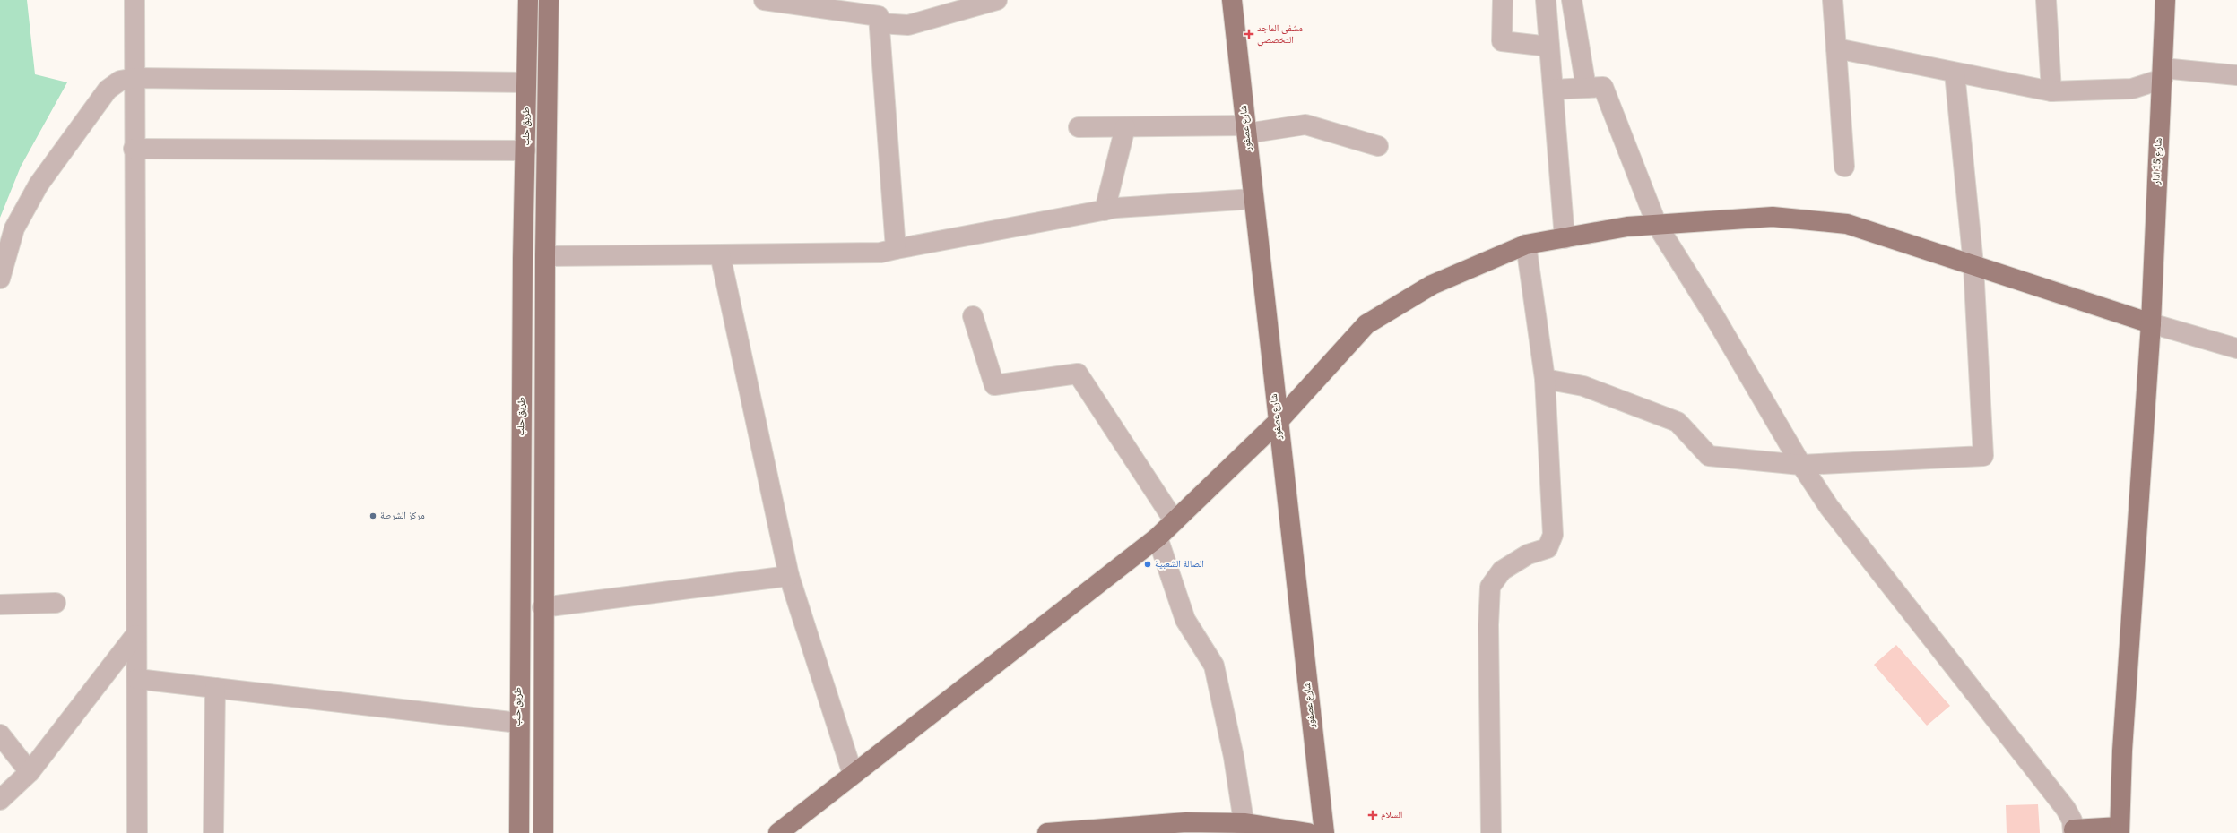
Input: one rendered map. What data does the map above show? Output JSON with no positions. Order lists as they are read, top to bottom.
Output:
{
  "streets": {
    "main road": ["طريق حلب", "شارع عصفور", "شارع 15 اذار"]
  },
  "places": {
    "health": ["مشفى الماجد التخصصي", "السلام"],
    "other": ["مركز الشرطة", "الصالة الشعبية"]
  }
}
